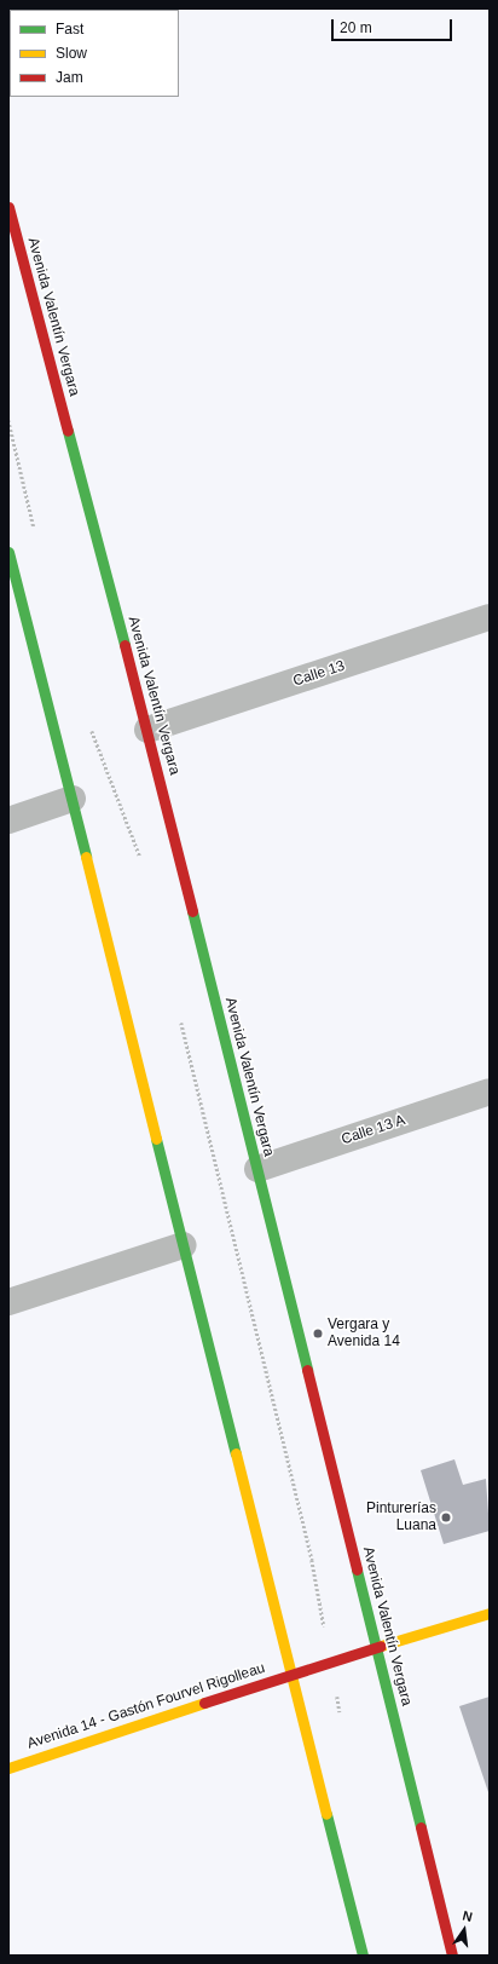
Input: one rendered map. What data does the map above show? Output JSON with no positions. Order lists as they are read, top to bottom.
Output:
{
  "streets": {
    "main road": ["Avenida Valentín Vergara", "Avenida 14 - Gastón Fourvel Rigolleau"],
    "street": ["Calle 13", "Calle 13 A"]
  },
  "crossings": [
    ["Avenida Valentín Vergara", "Calle 13"],
    ["Avenida Valentín Vergara", "Calle 13 A"],
    ["Avenida Valentín Vergara", "Avenida 14 - Gastón Fourvel Rigolleau"]
  ],
  "places": ["Vergara y Avenida 14", "Pinturerías Luana"],
  "legend": ["Fast", "Slow", "Jam"],
  "scale_bar": "20 m",
  "north": "top"
}
